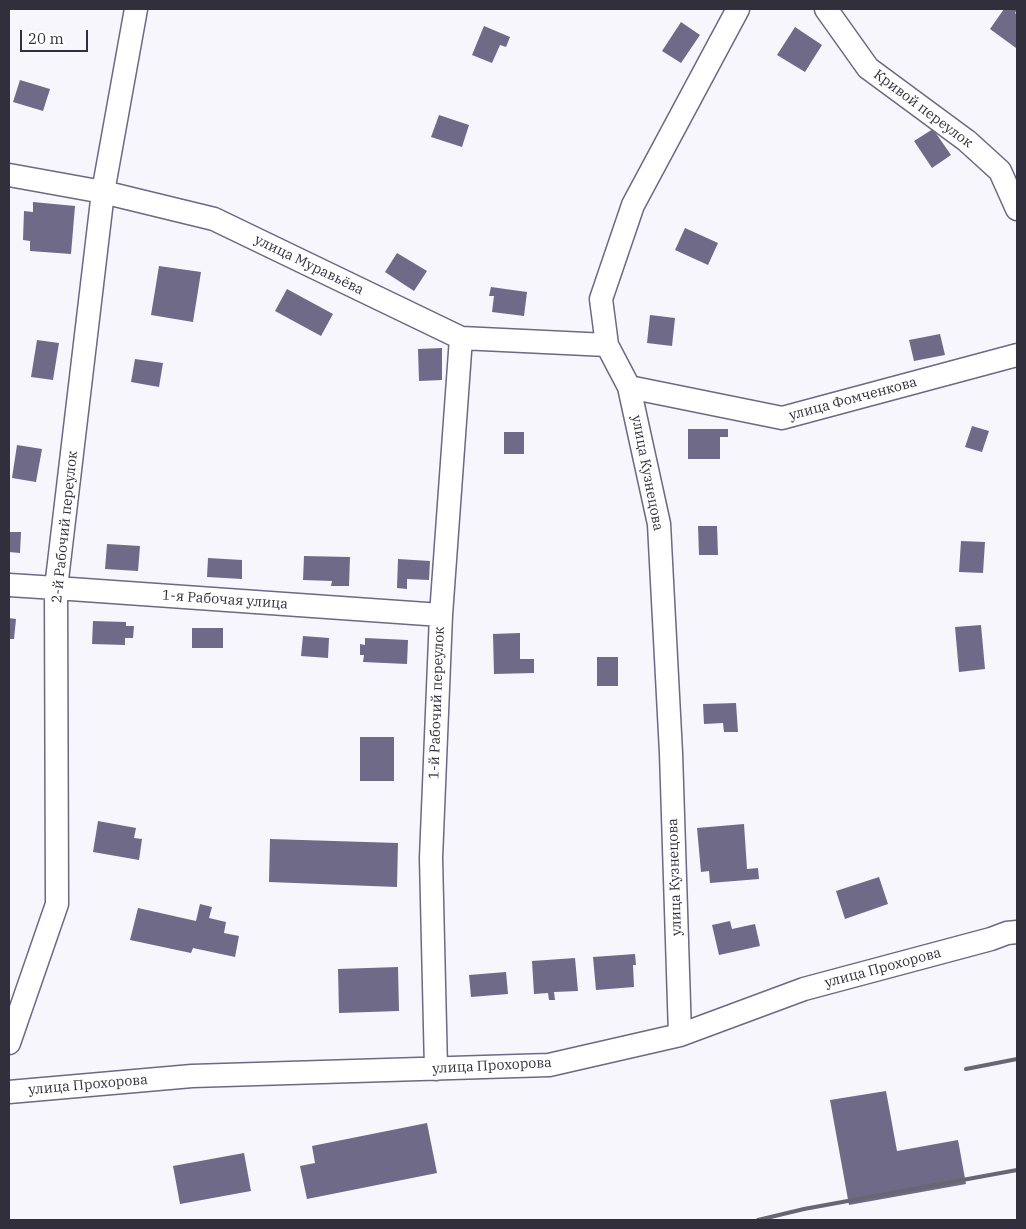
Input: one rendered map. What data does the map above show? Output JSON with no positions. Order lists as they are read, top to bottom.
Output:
{
  "streets": {
    "street": [
      "Кривой переулок",
      "улица Муравьёва",
      "улица Фомченкова",
      "улица Кузнецова",
      "2-й Рабочий переулок",
      "1-я Рабочая улица",
      "1-й Рабочий переулок",
      "улица Прохорова"
    ]
  },
  "crossings": [
    ["улица Муравьёва", "улица Кузнецова"],
    ["улица Муравьёва", "2-й Рабочий переулок"],
    ["улица Муравьёва", "1-й Рабочий переулок"],
    ["улица Фомченкова", "улица Кузнецова"],
    ["улица Кузнецова", "улица Прохорова"],
    ["2-й Рабочий переулок", "1-я Рабочая улица"],
    ["1-я Рабочая улица", "1-й Рабочий переулок"],
    ["1-й Рабочий переулок", "улица Прохорова"]
  ],
  "scale_bar": "20 m"
}
